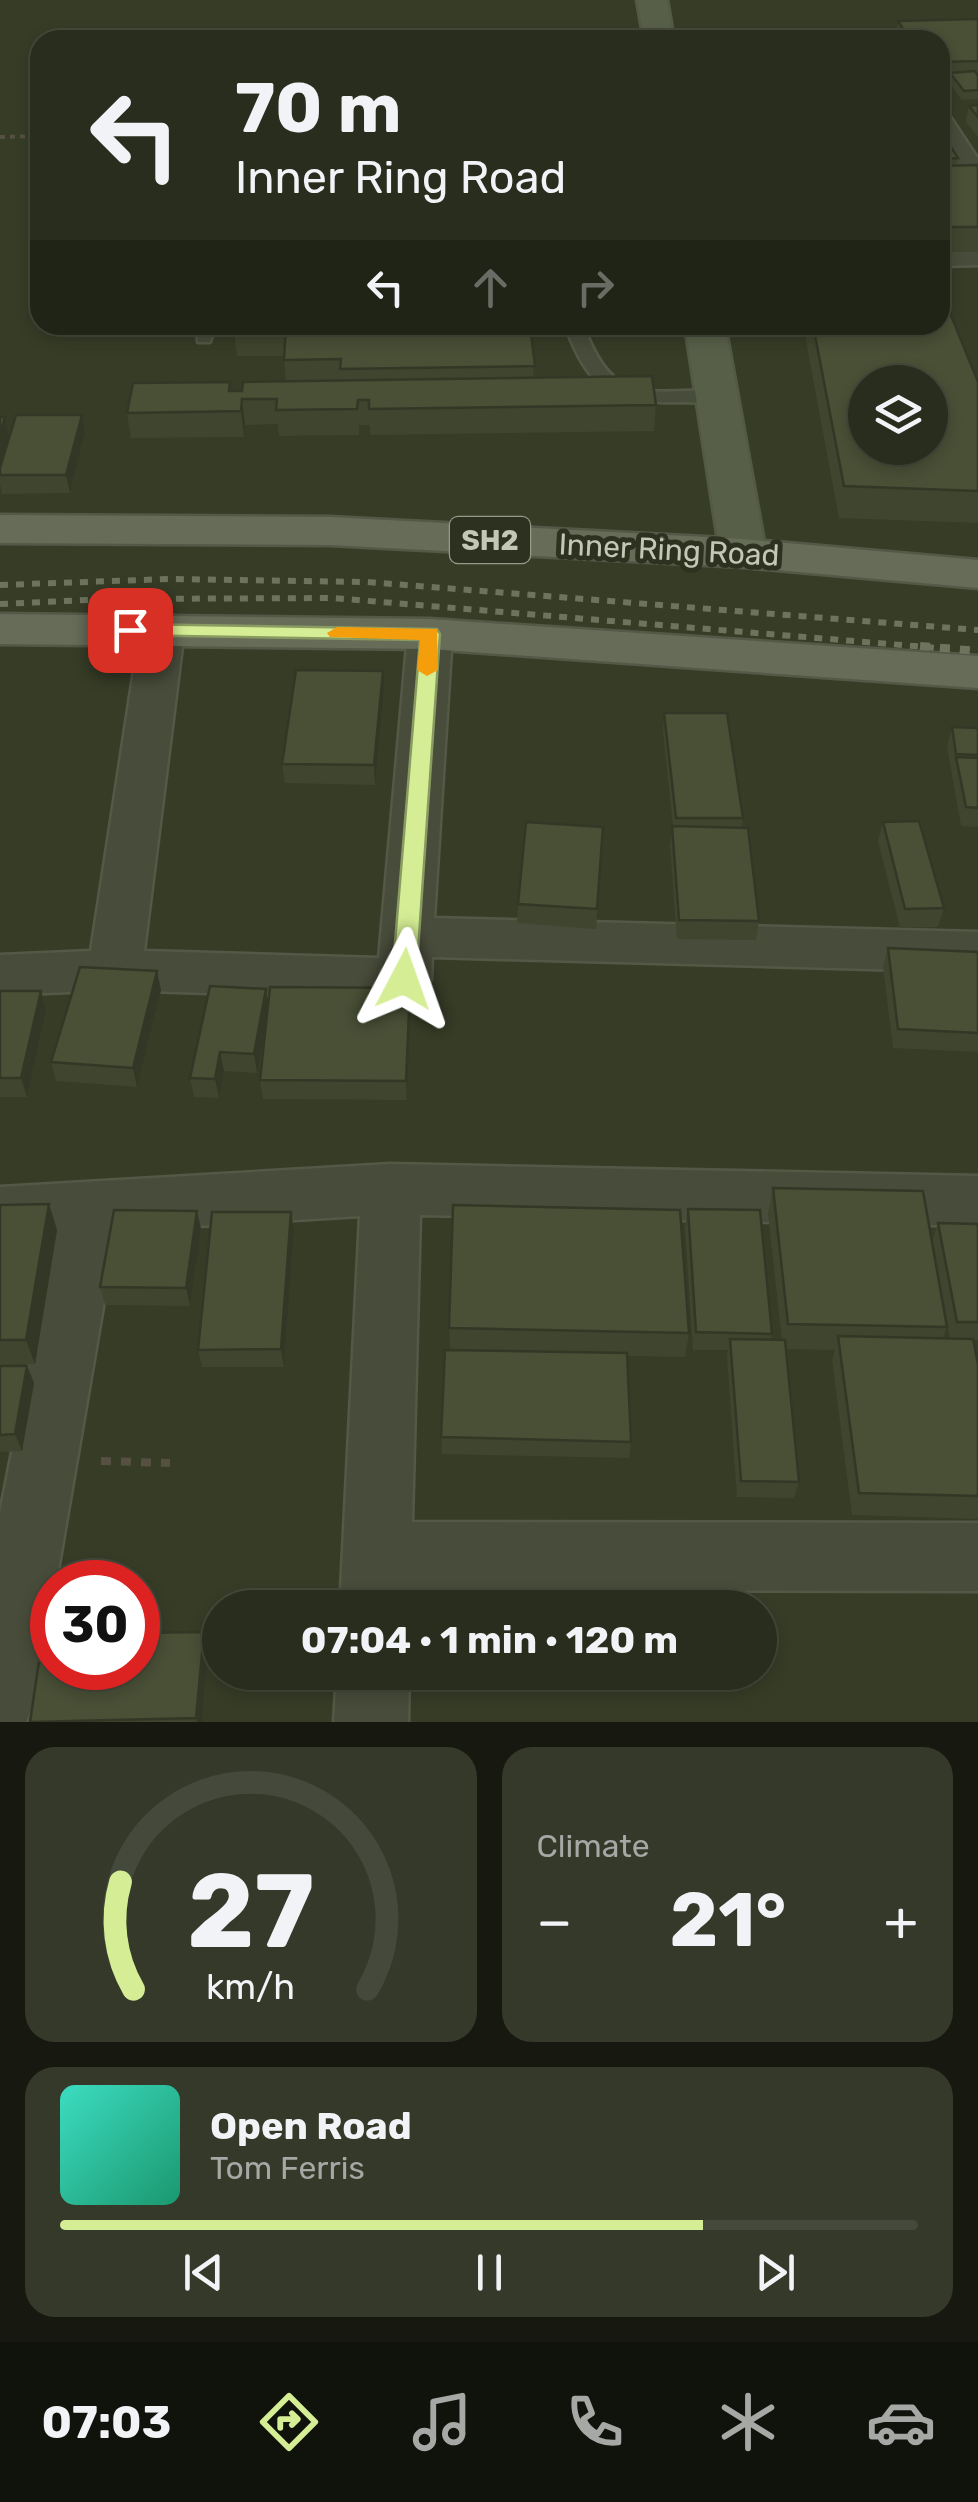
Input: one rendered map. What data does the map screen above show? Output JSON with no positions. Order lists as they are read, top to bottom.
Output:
{
  "streets": {
    "main road": ["SH2", "Inner Ring Road"]
  },
  "page": {
    "turn": ["70 m", "Inner Ring Road"],
    "limit": "30",
    "trip": "07:04 · 1 min · 120 m",
    "tile": "Climate",
    "heat": ["−", "21°", "+"],
    "song": ["Open Road", "Tom Ferris"],
    "tabs": "07:03",
    "gauge": ["27", "km/h"]
  }
}
